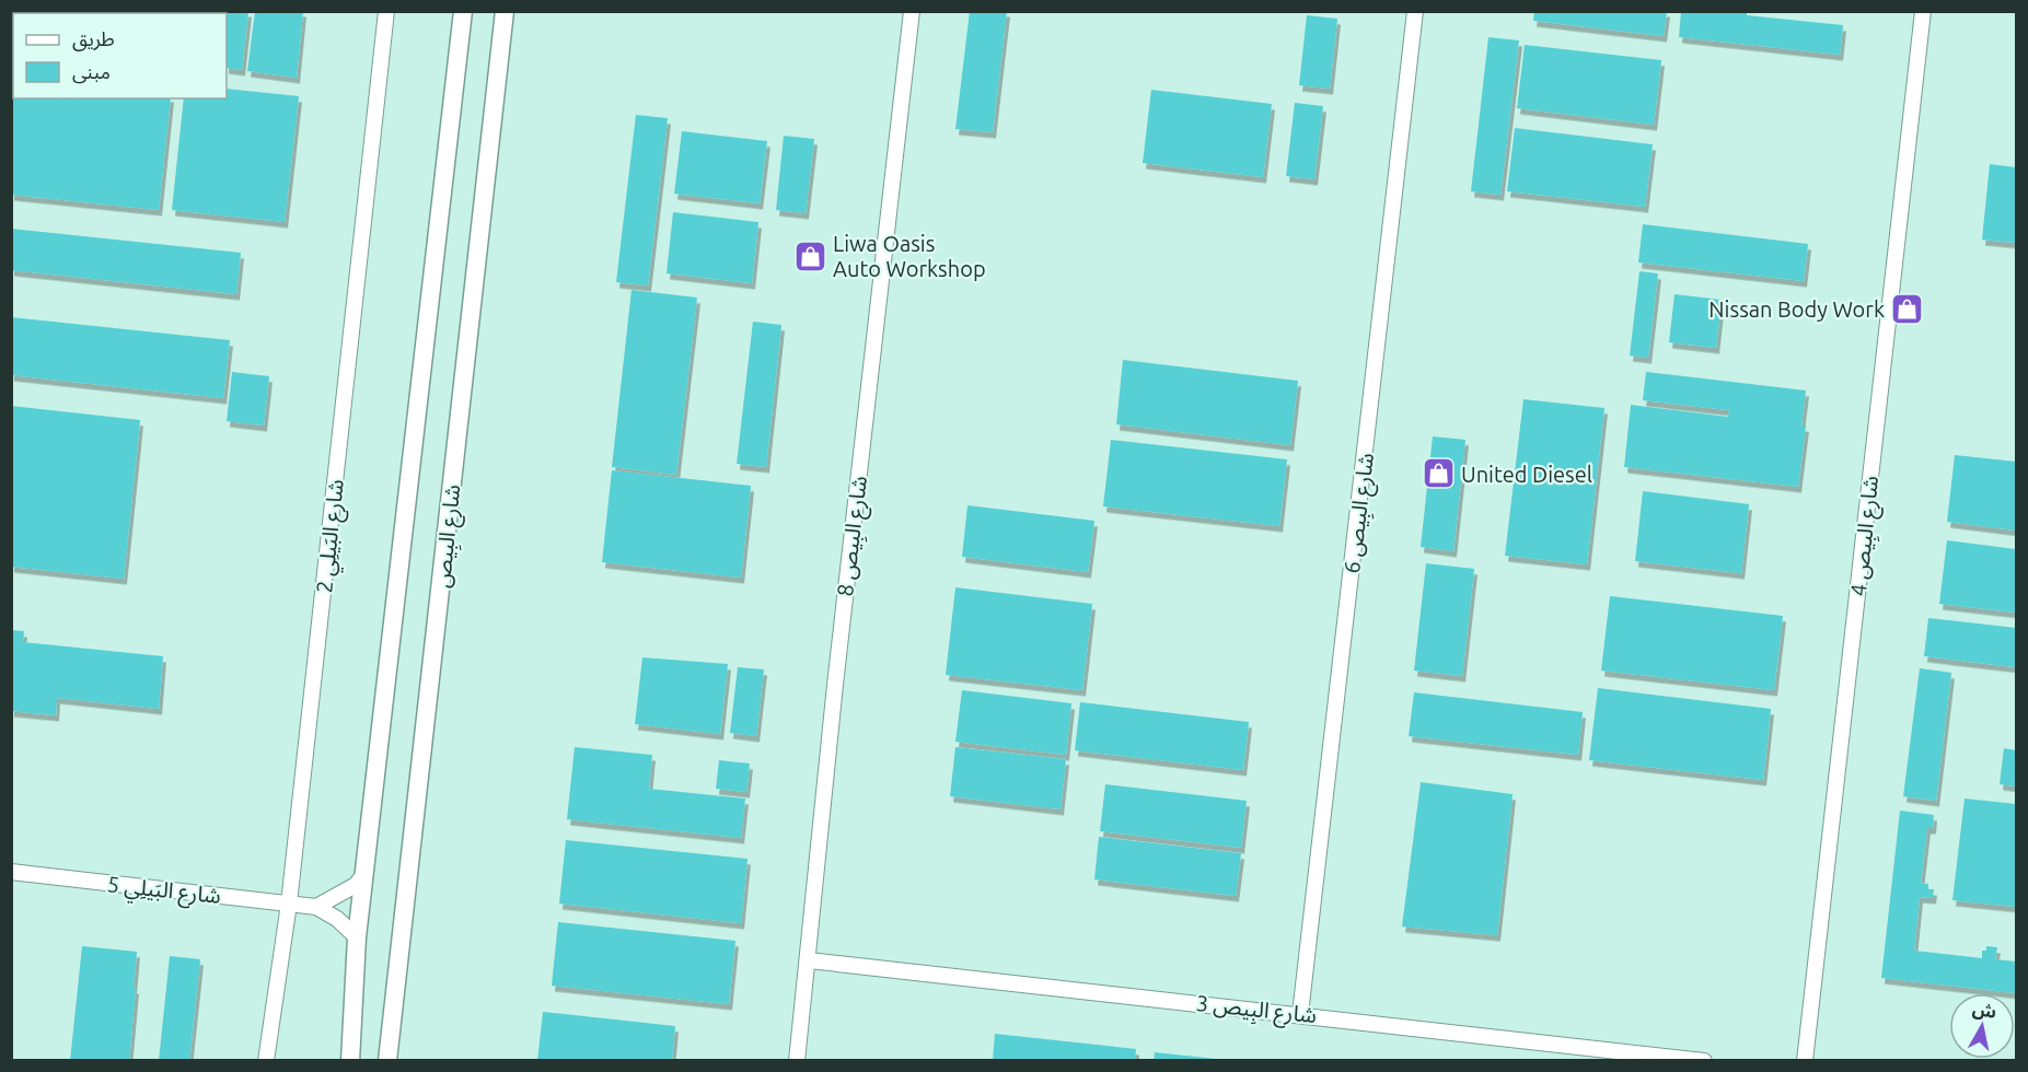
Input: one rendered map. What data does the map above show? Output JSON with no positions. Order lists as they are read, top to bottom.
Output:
{
  "streets": {
    "street": [
      "شارع البِيص 6",
      "شارع البَيلِي 2",
      "شارع البِيص",
      "شارع البِيص 8",
      "شارع البِيص 4",
      "شارع البَيلِي 5",
      "شارع البِيص 3"
    ]
  },
  "crossings": [
    ["شارع البِيص 6", "شارع البِيص 3"],
    ["شارع البَيلِي 2", "شارع البَيلِي 5"],
    ["شارع البِيص", "شارع البَيلِي 5"],
    ["شارع البِيص 8", "شارع البِيص 3"]
  ],
  "places": {
    "shop": ["Liwa Oasis Auto Workshop", "Nissan Body Work", "United Diesel"]
  },
  "legend": ["طريق", "مبنى"],
  "north": "top"
}
